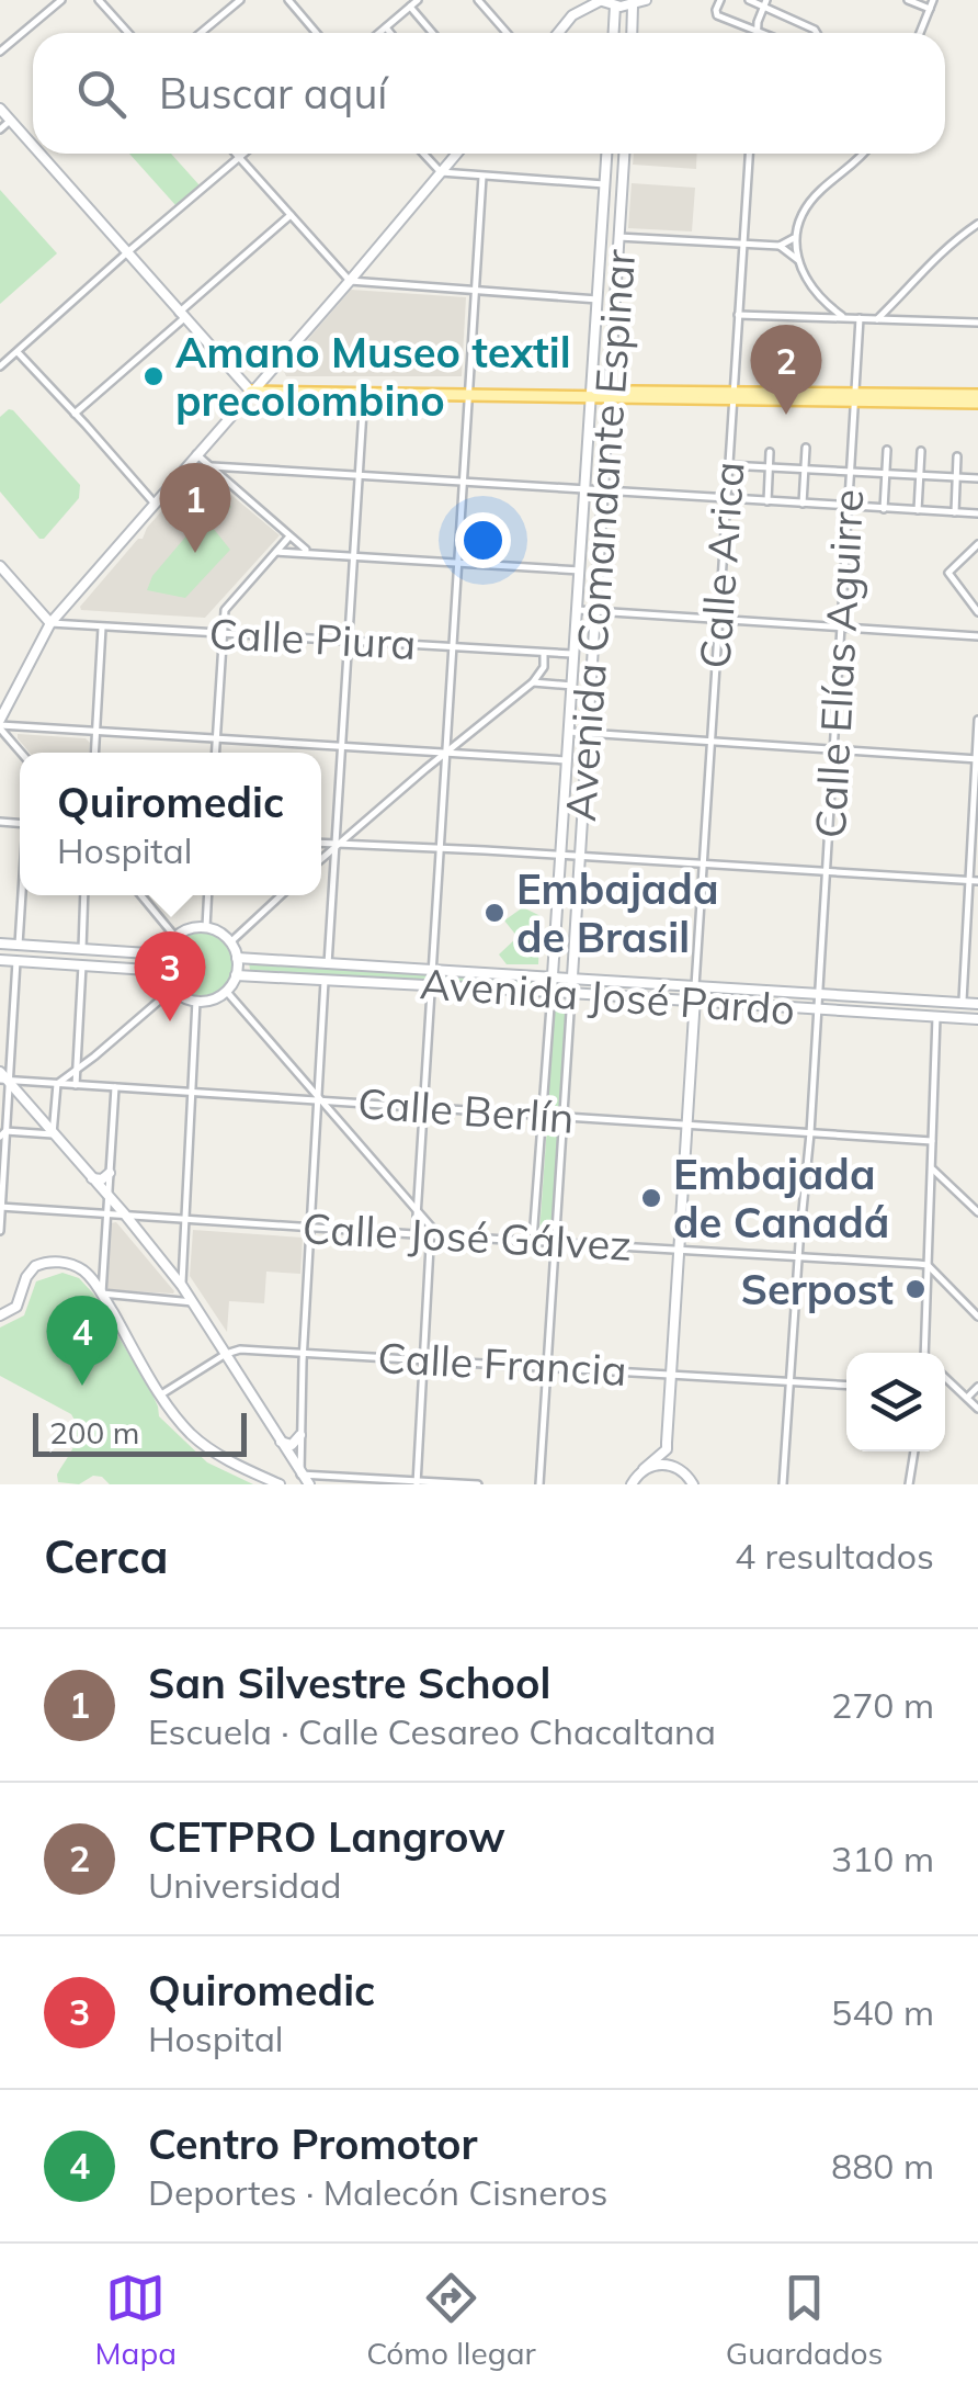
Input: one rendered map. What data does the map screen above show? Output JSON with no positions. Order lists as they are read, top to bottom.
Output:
{
  "streets": {
    "main road": ["Avenida Comandante Espinar", "Avenida José Pardo"],
    "street": [
      "Calle Arica",
      "Calle Piura",
      "Calle Elías Aguirre",
      "Calle Berlín",
      "Calle José Gálvez",
      "Calle Francia"
    ]
  },
  "crossings": [
    ["Avenida Comandante Espinar", "Calle Piura"],
    ["Avenida Comandante Espinar", "Avenida José Pardo"],
    ["Calle Arica", "Avenida José Pardo"],
    ["Calle Elías Aguirre", "Avenida José Pardo"],
    ["Calle Elías Aguirre", "Calle Berlín"],
    ["Calle Elías Aguirre", "Calle José Gálvez"],
    ["Calle Elías Aguirre", "Calle Francia"]
  ],
  "places": [
    "Amano Museo textil precolombino",
    "Embajada de Brasil",
    "Embajada de Canadá",
    "Serpost"
  ],
  "scale_bar": "200 m",
  "page": {
    "search": "Buscar aquí",
    "pins": [
      "2",
      "1",
      "3",
      "4"
    ],
    "popup": ["Quiromedic", "Hospital"],
    "scale": "200 m",
    "heading": ["Cerca", "4 resultados"],
    "list": [
      {
        "mark": "1",
        "name": "San Silvestre School",
        "note": "Escuela · Calle Cesareo Chacaltana",
        "value": "270 m"
      },
      {
        "mark": "2",
        "name": "CETPRO Langrow",
        "note": "Universidad",
        "value": "310 m"
      },
      {
        "mark": "3",
        "name": "Quiromedic",
        "note": "Hospital",
        "value": "540 m"
      },
      {
        "mark": "4",
        "name": "Centro Promotor",
        "note": "Deportes · Malecón Cisneros",
        "value": "880 m"
      }
    ],
    "nav": ["Mapa", "Cómo llegar", "Guardados"]
  }
}
